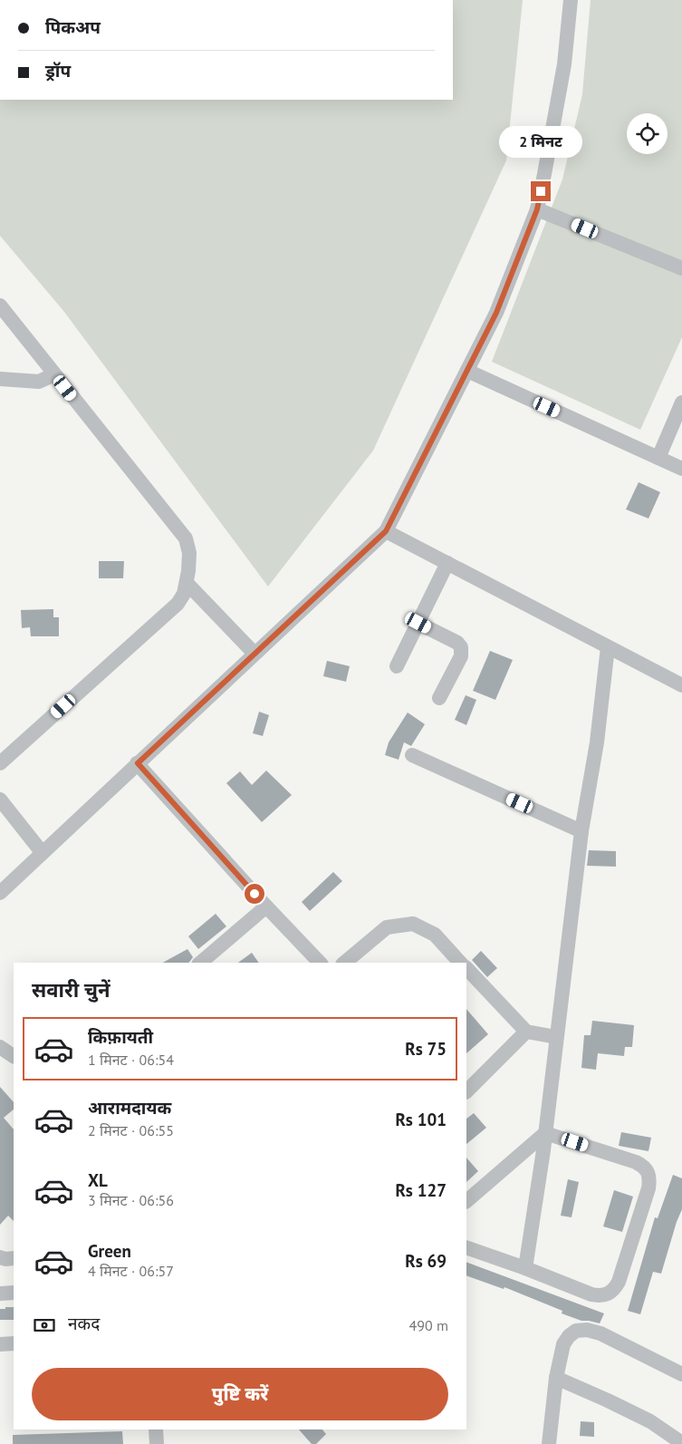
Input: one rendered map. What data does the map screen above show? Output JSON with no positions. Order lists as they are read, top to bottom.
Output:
{
  "page": {
    "banner": ["पिकअप", "ड्रॉप"],
    "bubble": "2 मिनट",
    "heading": "सवारी चुनें",
    "list": [
      {
        "name": "किफ़ायती",
        "note": "1 मिनट · 06:54",
        "value": "Rs 75"
      },
      {
        "name": "आरामदायक",
        "note": "2 मिनट · 06:55",
        "value": "Rs 101"
      },
      {
        "name": "XL",
        "note": "3 मिनट · 06:56",
        "value": "Rs 127"
      },
      {
        "name": "Green",
        "note": "4 मिनट · 06:57",
        "value": "Rs 69"
      }
    ],
    "pay": ["नकद", "490 m"],
    "buttons": "पुष्टि करें"
  }
}
